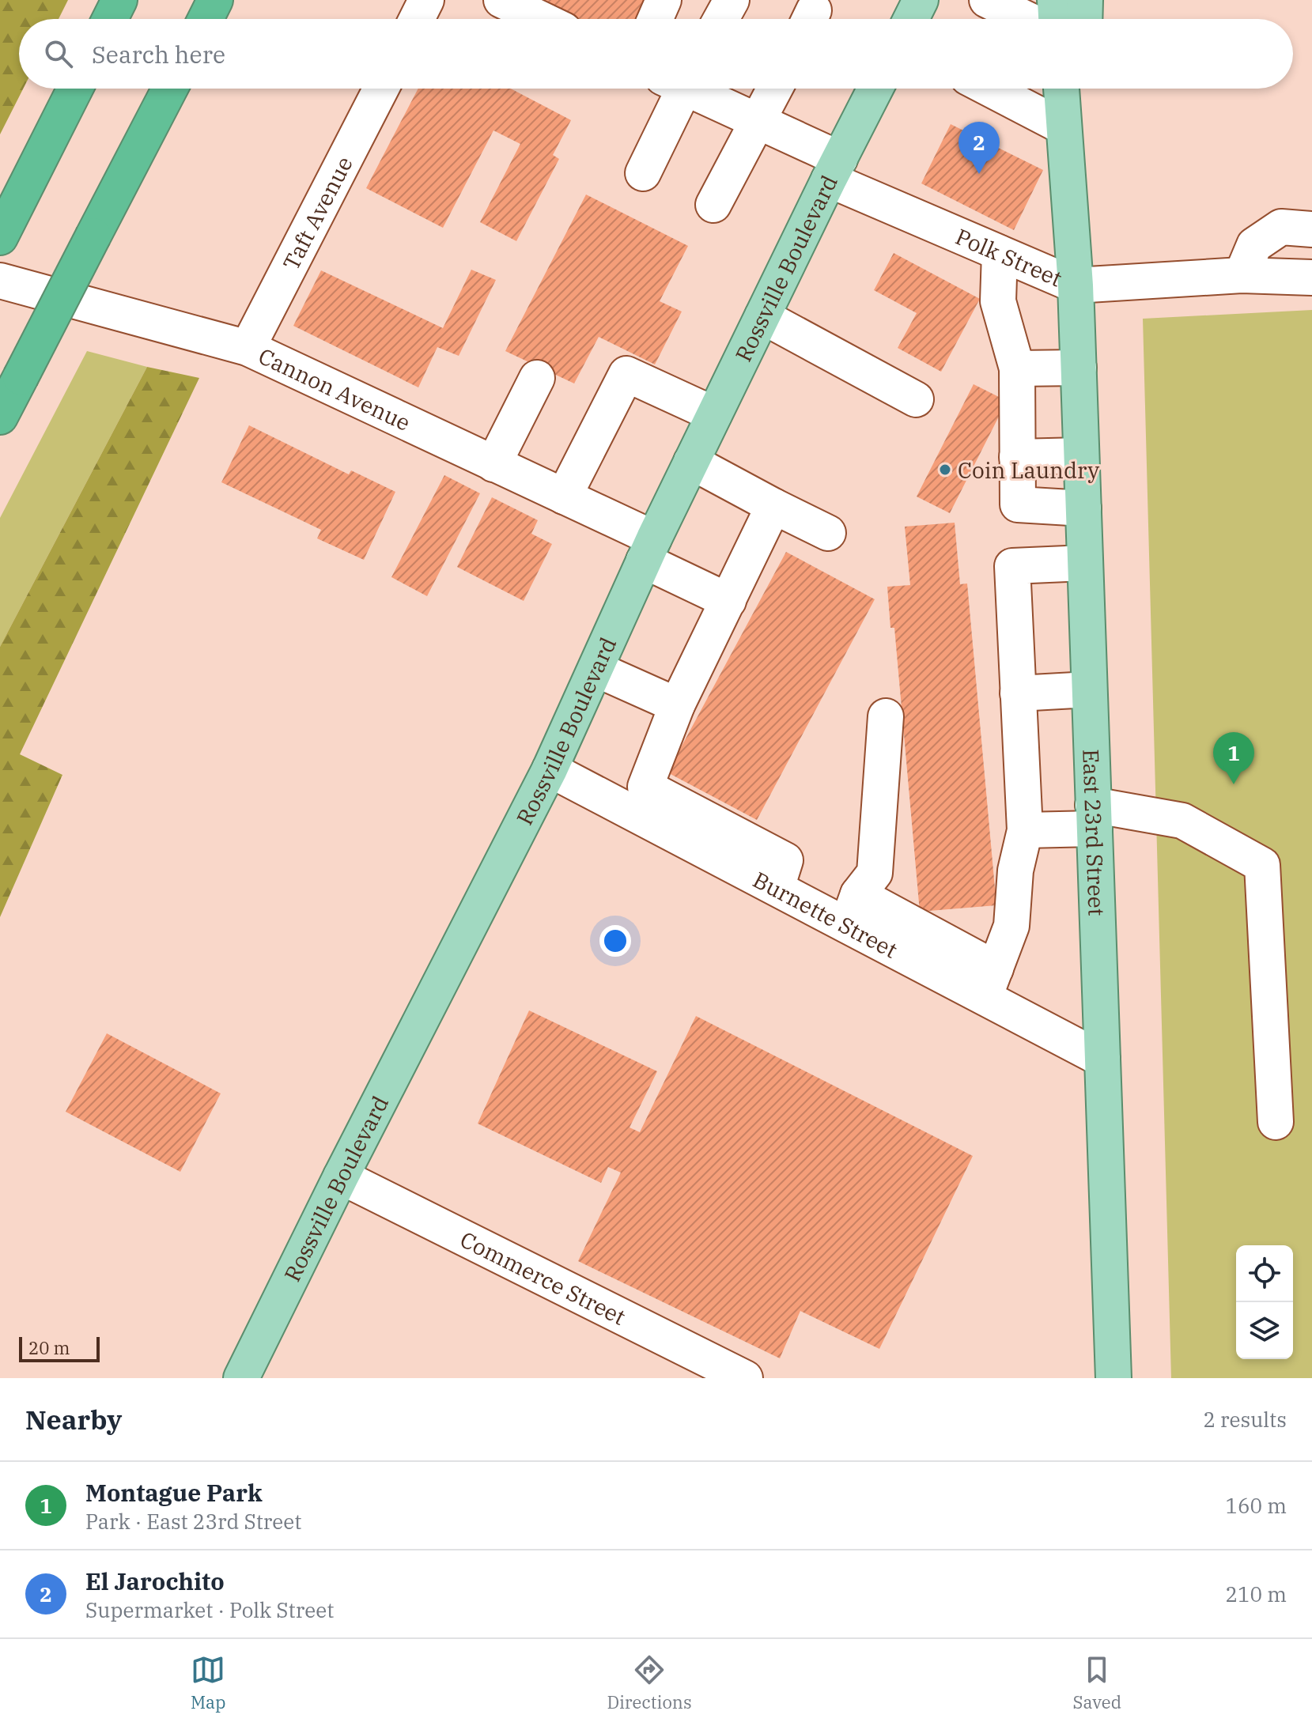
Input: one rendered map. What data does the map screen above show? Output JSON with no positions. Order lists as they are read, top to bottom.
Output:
{
  "streets": {
    "main road": ["Rossville Boulevard", "East 23rd Street"],
    "street": [
      "Taft Avenue",
      "Polk Street",
      "Cannon Avenue",
      "Burnette Street",
      "Commerce Street"
    ]
  },
  "crossings": [
    ["Taft Avenue", "Cannon Avenue"],
    ["Polk Street", "Rossville Boulevard"],
    ["Polk Street", "East 23rd Street"],
    ["Rossville Boulevard", "Cannon Avenue"],
    ["Rossville Boulevard", "Burnette Street"],
    ["Rossville Boulevard", "Commerce Street"],
    ["East 23rd Street", "Burnette Street"]
  ],
  "places": ["Coin Laundry"],
  "scale_bar": "20 m",
  "page": {
    "search": "Search here",
    "pins": ["2", "1"],
    "scale": "20 m",
    "heading": ["Nearby", "2 results"],
    "list": [
      {
        "mark": "1",
        "name": "Montague Park",
        "note": "Park · East 23rd Street",
        "value": "160 m"
      },
      {
        "mark": "2",
        "name": "El Jarochito",
        "note": "Supermarket · Polk Street",
        "value": "210 m"
      }
    ],
    "nav": ["Map", "Directions", "Saved"]
  }
}
